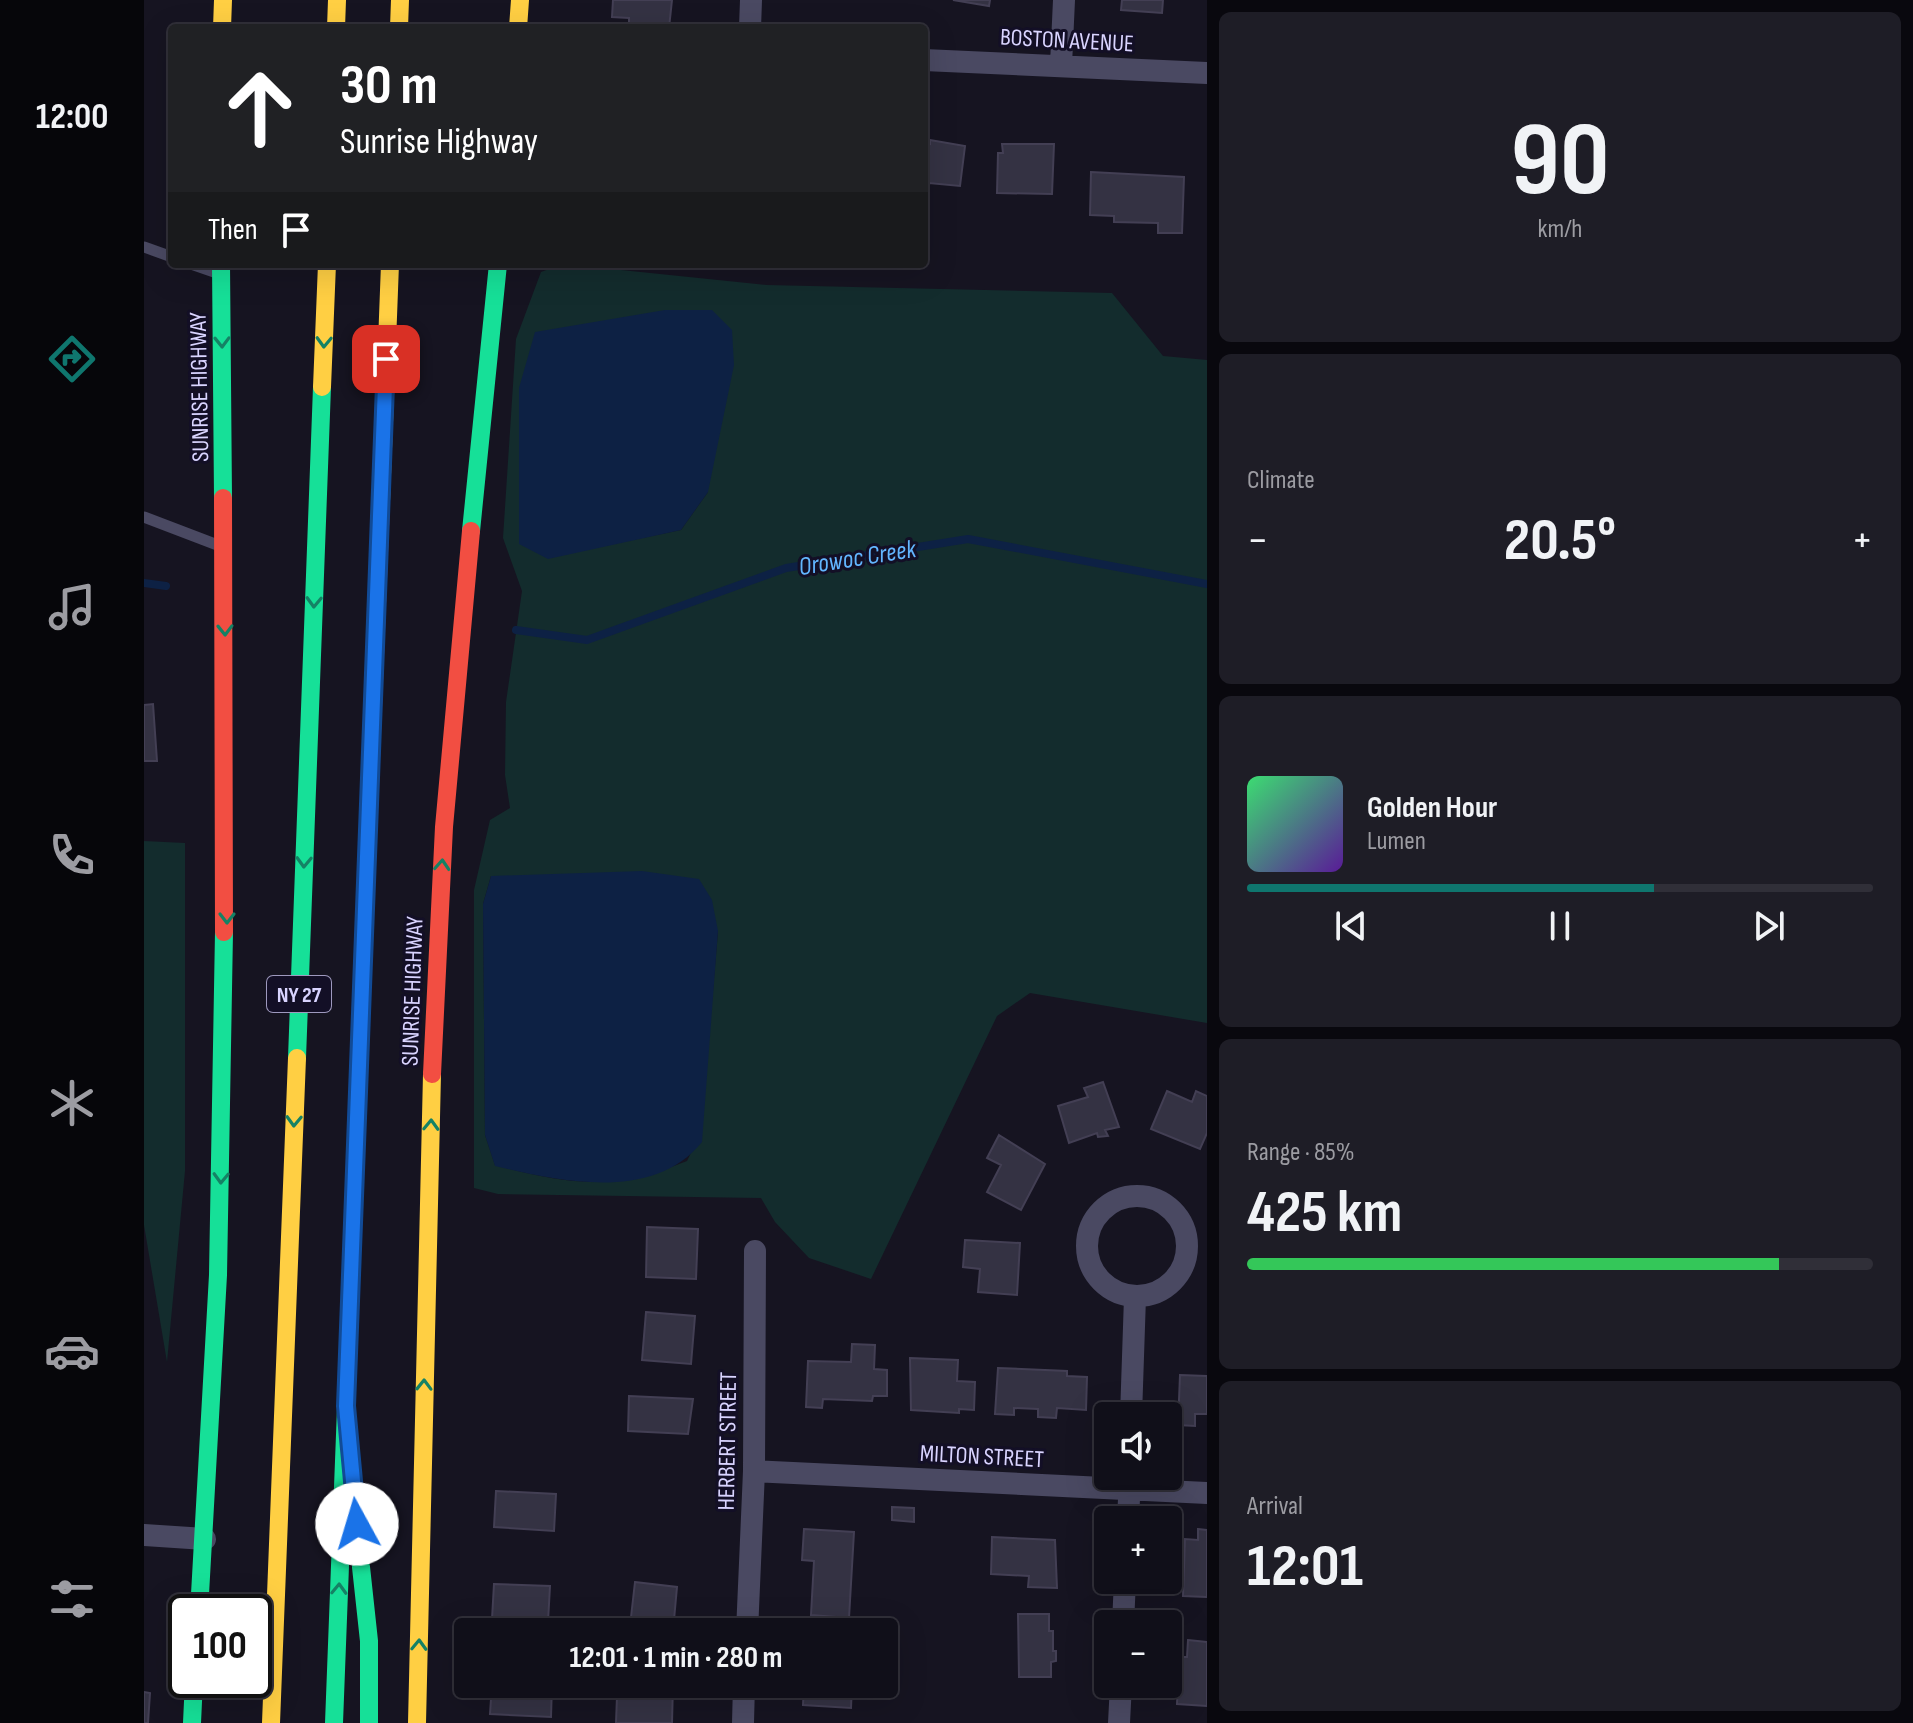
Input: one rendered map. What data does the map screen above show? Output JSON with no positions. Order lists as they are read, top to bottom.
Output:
{
  "streets": {
    "main road": ["SUNRISE HIGHWAY", "NY 27"],
    "street": ["BOSTON AVENUE", "HERBERT STREET", "MILTON STREET"]
  },
  "crossings": [
    ["HERBERT STREET", "MILTON STREET"]
  ],
  "water": ["Orowoc Creek"],
  "page": {
    "tabs": "12:00",
    "tile": [
      ["90", "km/h"],
      "Climate",
      ["Range · 85%", "425 km"],
      ["Arrival", "12:01"]
    ],
    "turn": ["30 m", "Sunrise Highway"],
    "then": "Then",
    "heat": ["−", "20.5°", "+"],
    "song": ["Golden Hour", "Lumen"],
    "map_buttons": ["+", "−"],
    "limit": "100",
    "trip": "12:01 · 1 min · 280 m"
  }
}
